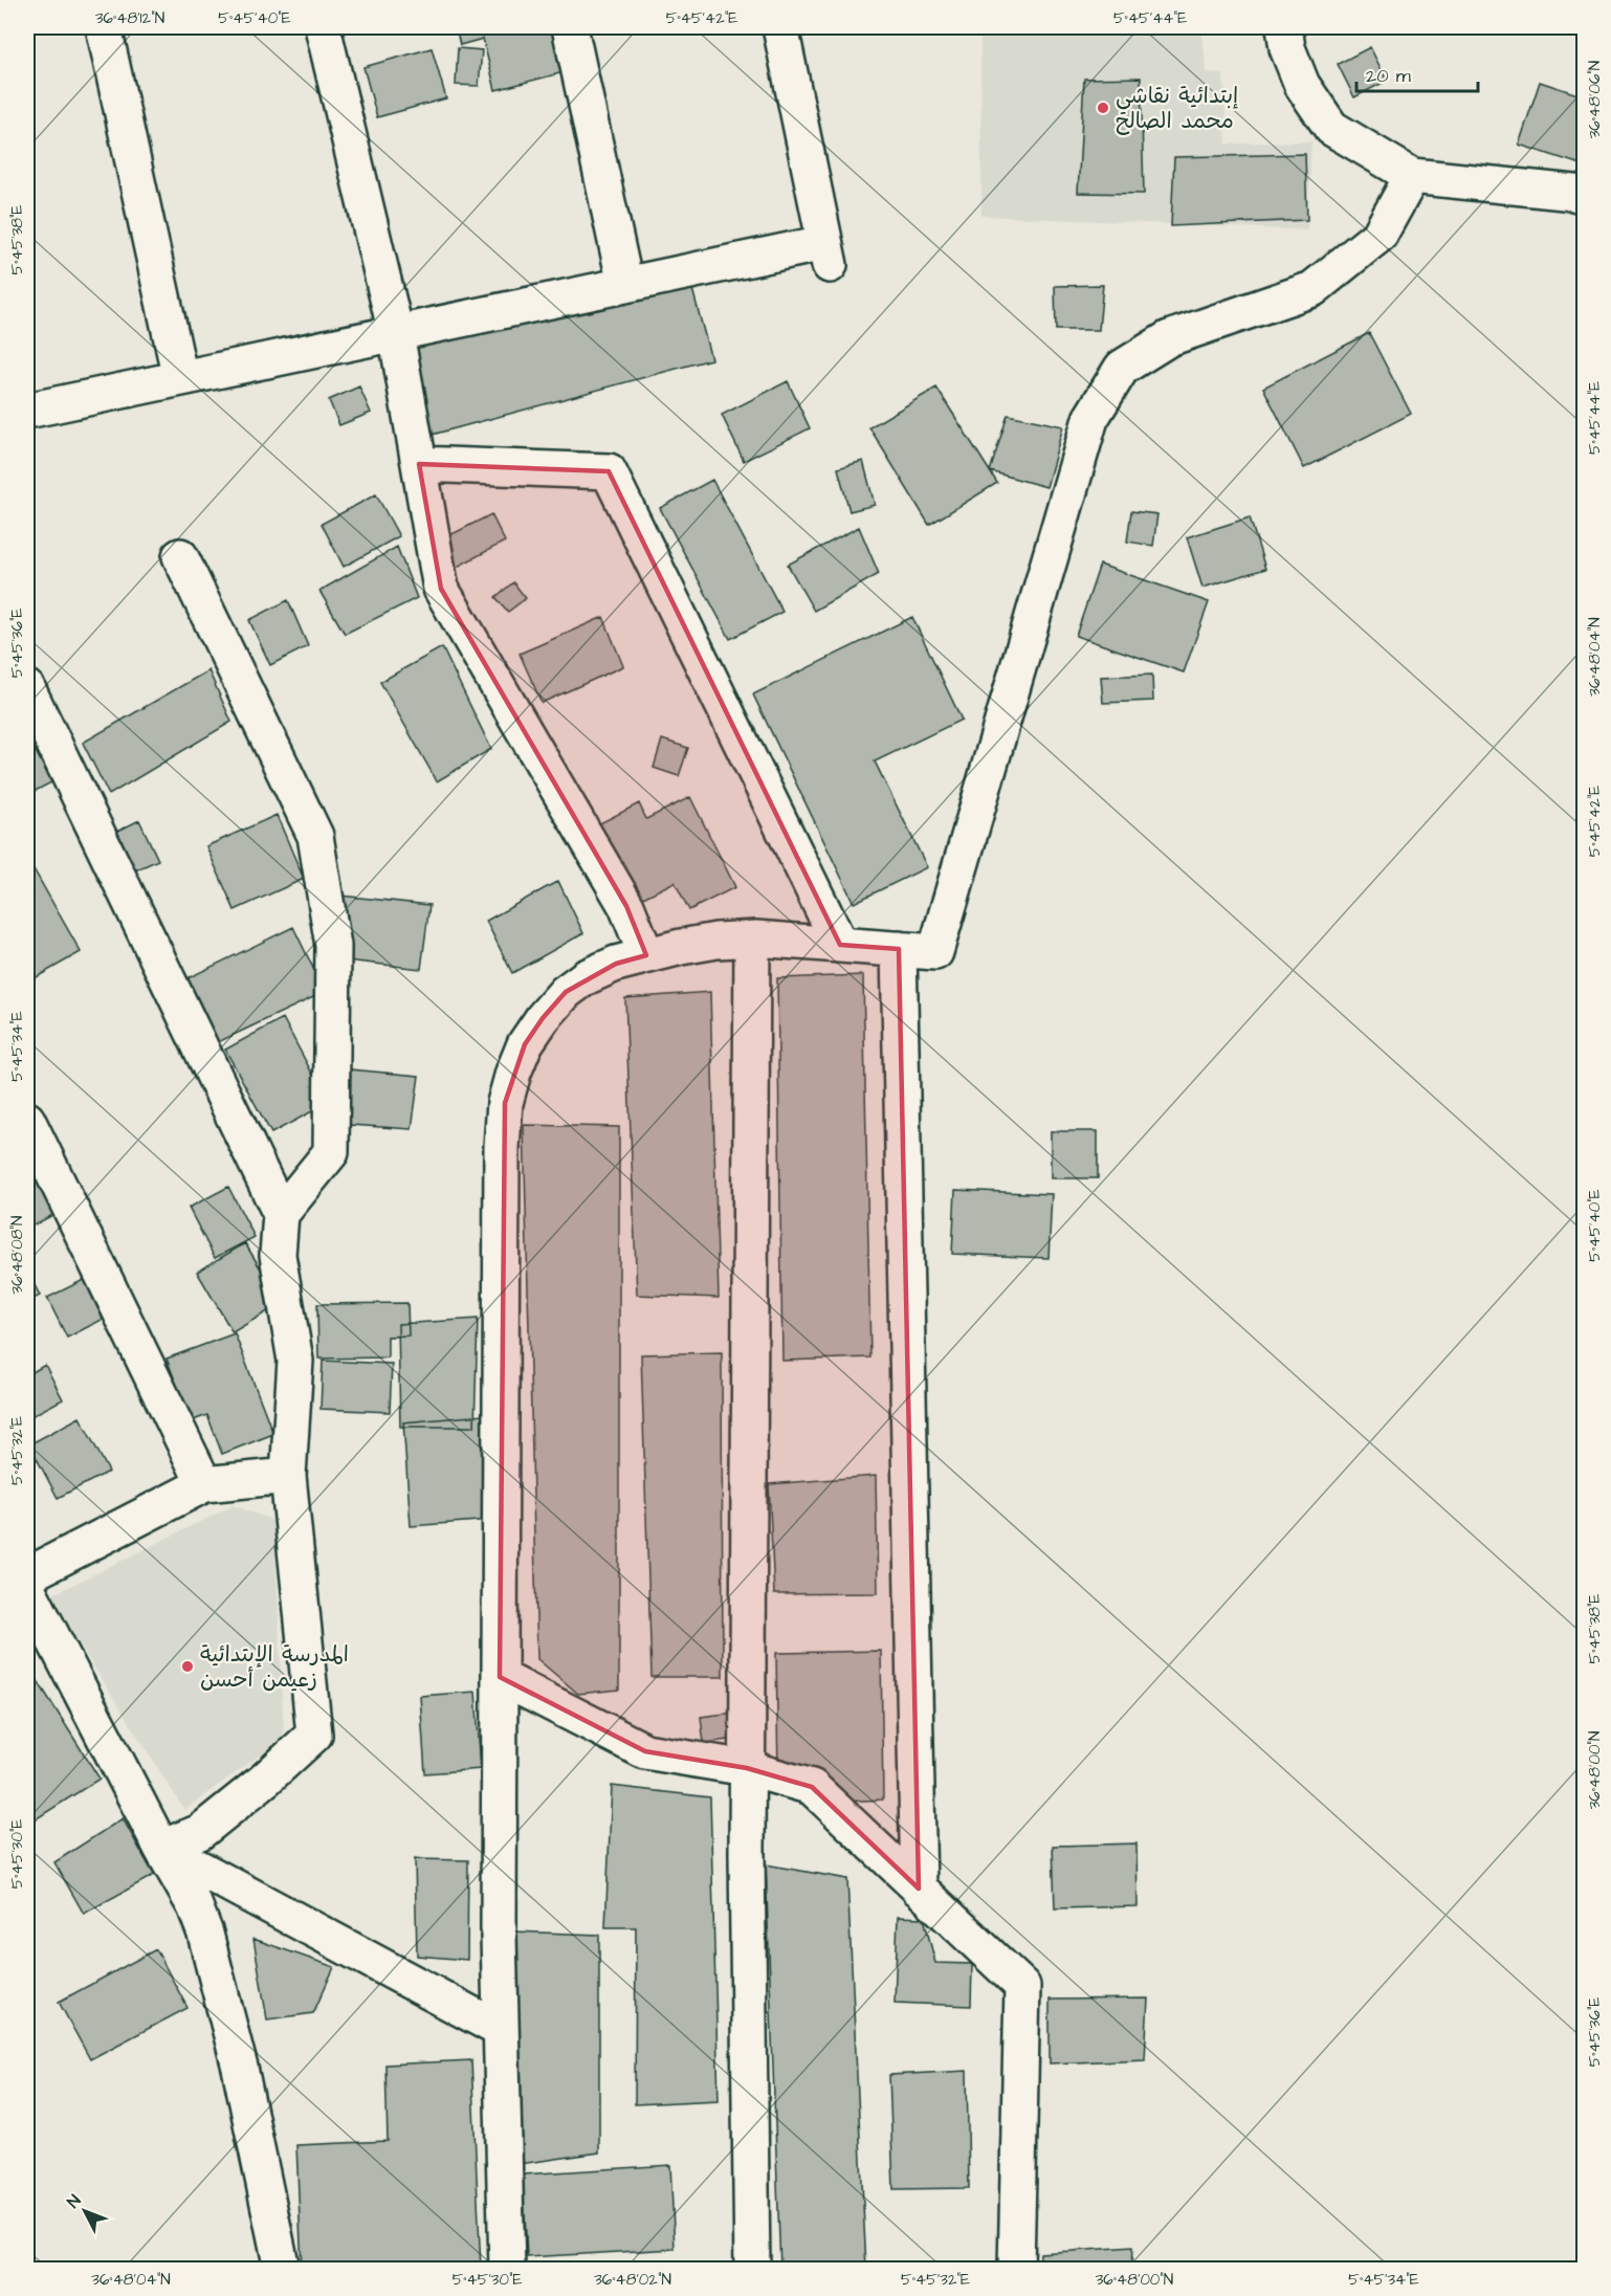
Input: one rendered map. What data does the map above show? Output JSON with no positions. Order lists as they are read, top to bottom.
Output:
{
  "places": ["إبتدائية نقاشي محمد الصالح", "المدرسة الإبتدائية زعيمن أحسن"],
  "scale_bar": "20 m",
  "north": "top left",
  "coordinates": [
    "36°48'12\"N",
    "5°45'40\"E",
    "5°45'42\"E",
    "5°45'44\"E",
    "36°48'06\"N",
    "5°45'38\"E",
    "5°45'36\"E",
    "36°48'04\"N",
    "5°45'34\"E",
    "36°48'08\"N",
    "5°45'32\"E",
    "36°48'00\"N",
    "5°45'30\"E",
    "36°48'02\"N"
  ]
}
